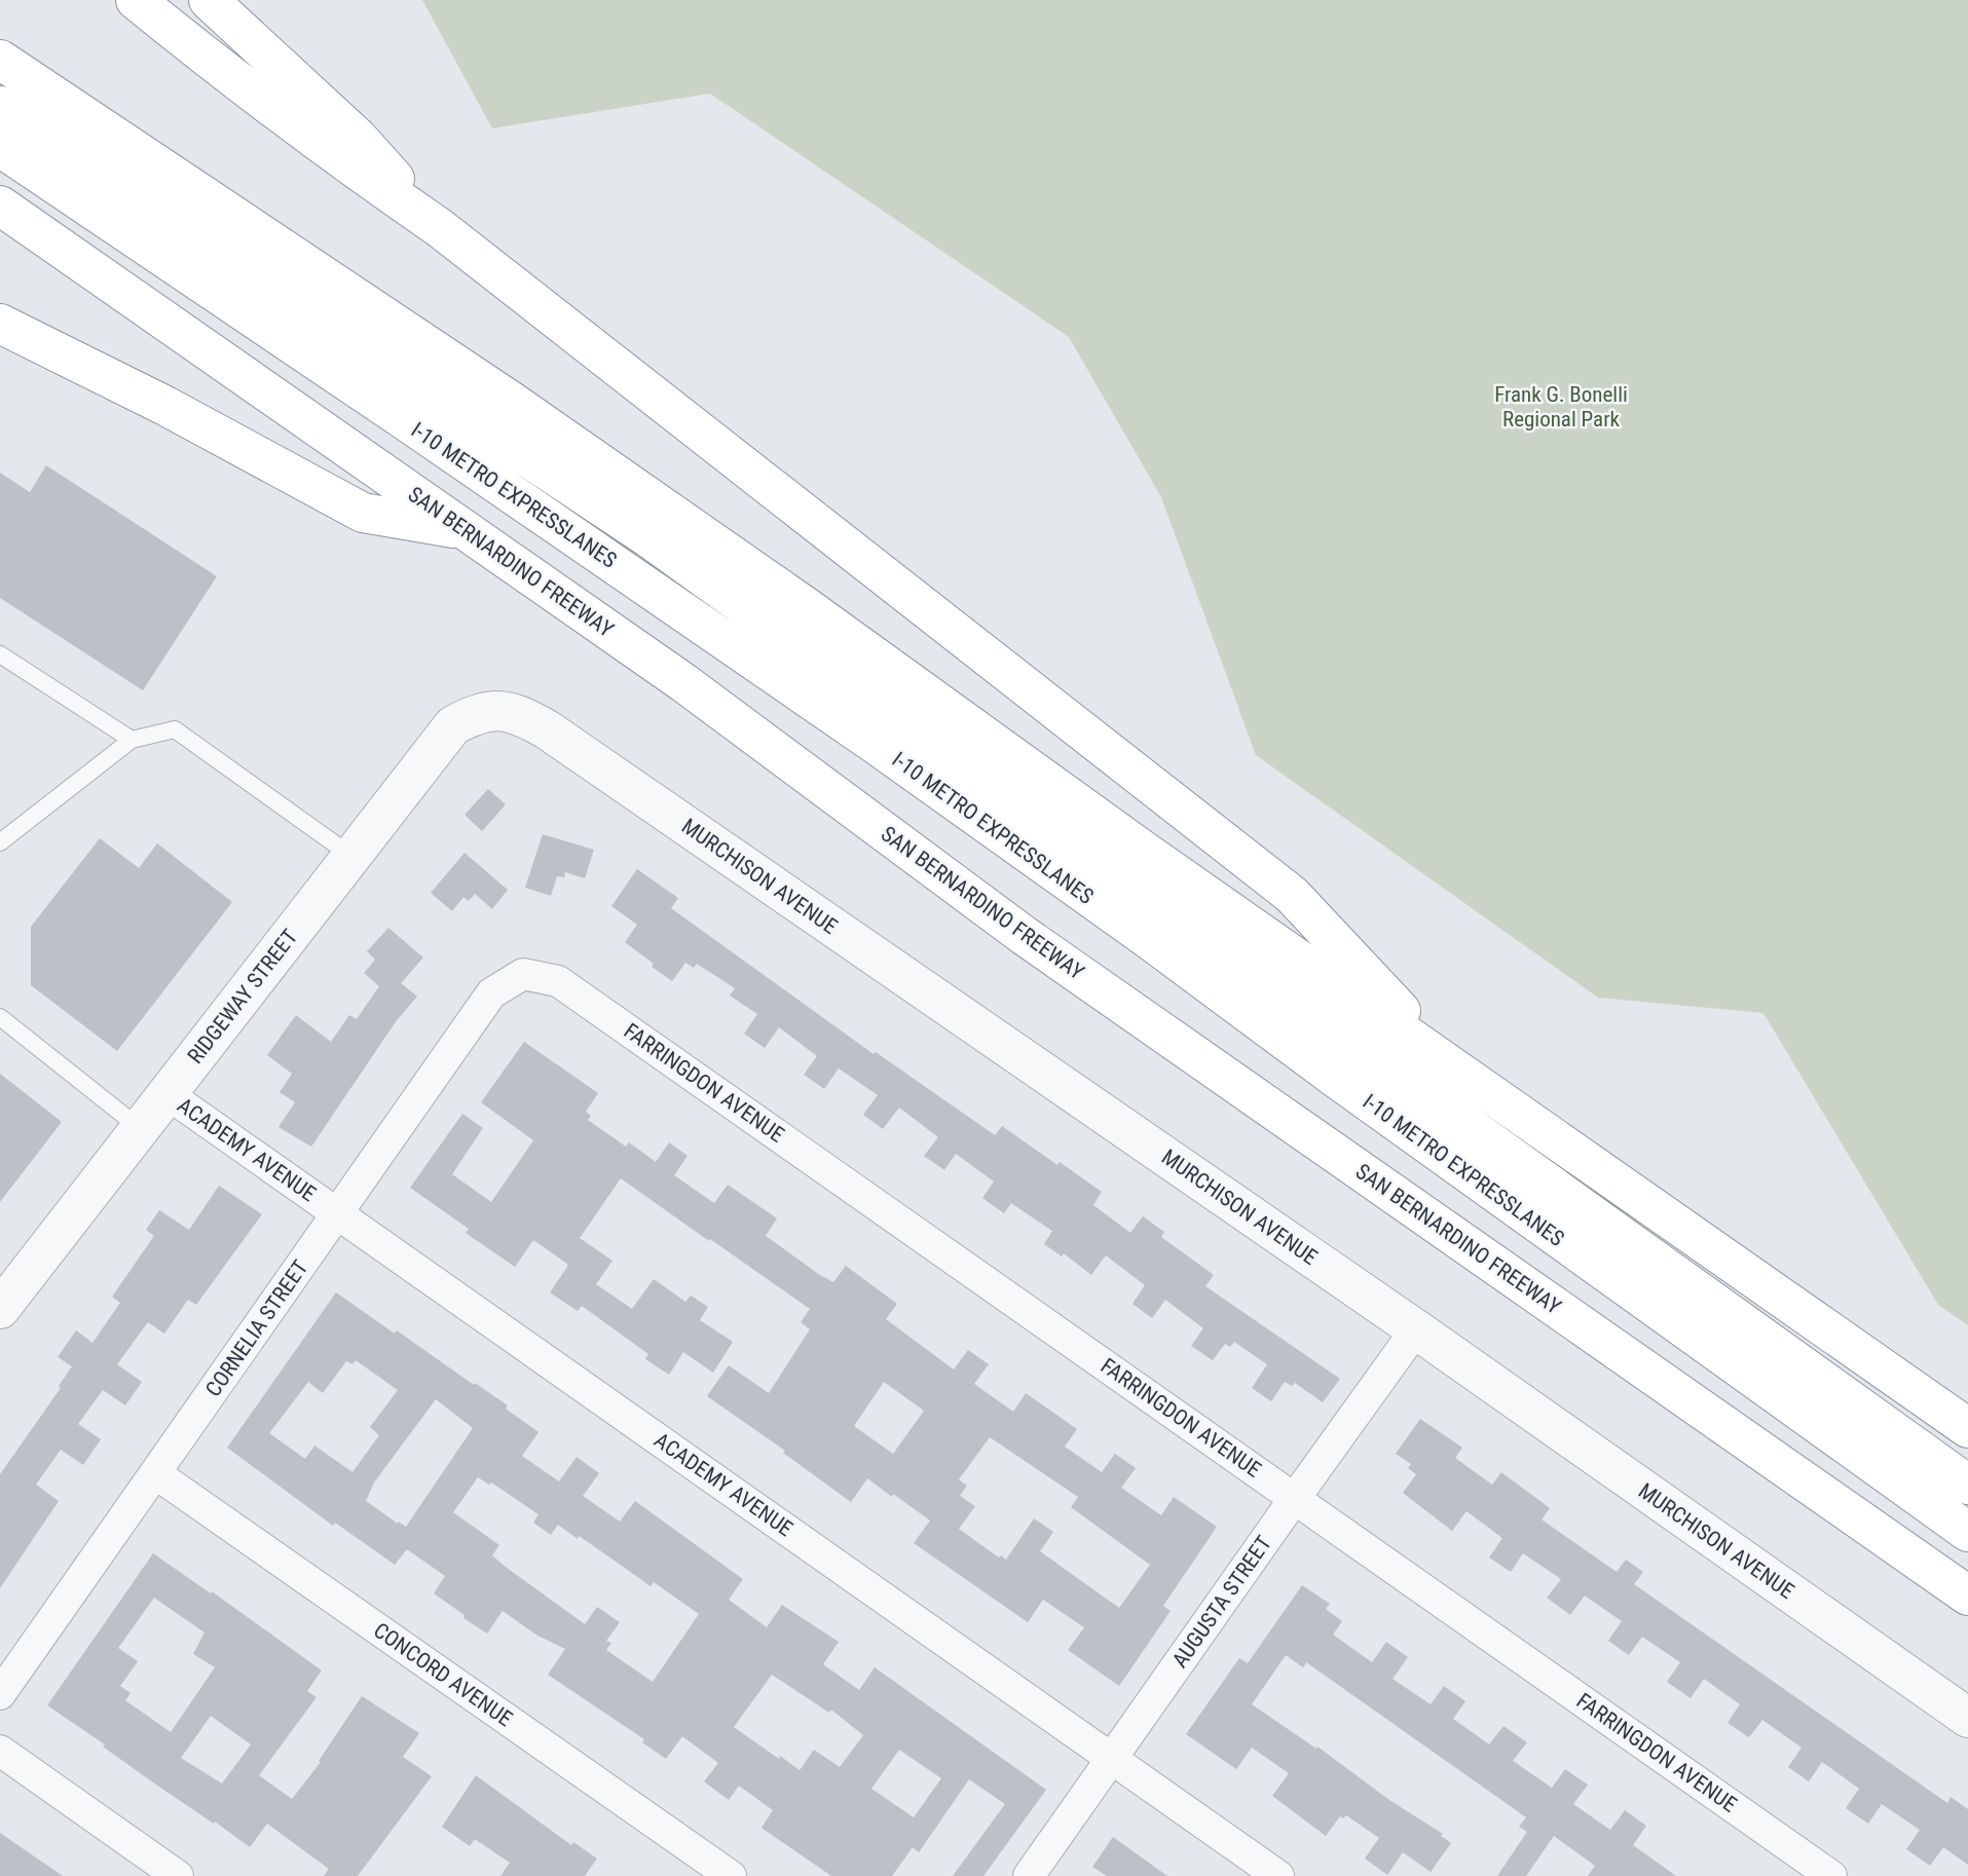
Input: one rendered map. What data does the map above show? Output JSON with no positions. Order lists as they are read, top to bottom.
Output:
{
  "streets": {
    "highway": ["I-10 METRO EXPRESSLANES", "SAN BERNARDINO FREEWAY"],
    "street": [
      "MURCHISON AVENUE",
      "RIDGEWAY STREET",
      "FARRINGDON AVENUE",
      "ACADEMY AVENUE",
      "CORNELIA STREET",
      "AUGUSTA STREET",
      "CONCORD AVENUE"
    ]
  },
  "crossings": [
    ["MURCHISON AVENUE", "RIDGEWAY STREET"],
    ["MURCHISON AVENUE", "AUGUSTA STREET"],
    ["RIDGEWAY STREET", "ACADEMY AVENUE"],
    ["FARRINGDON AVENUE", "CORNELIA STREET"],
    ["FARRINGDON AVENUE", "AUGUSTA STREET"],
    ["ACADEMY AVENUE", "CORNELIA STREET"],
    ["ACADEMY AVENUE", "AUGUSTA STREET"],
    ["CORNELIA STREET", "CONCORD AVENUE"]
  ],
  "parks": ["Frank G. Bonelli Regional Park"]
}
